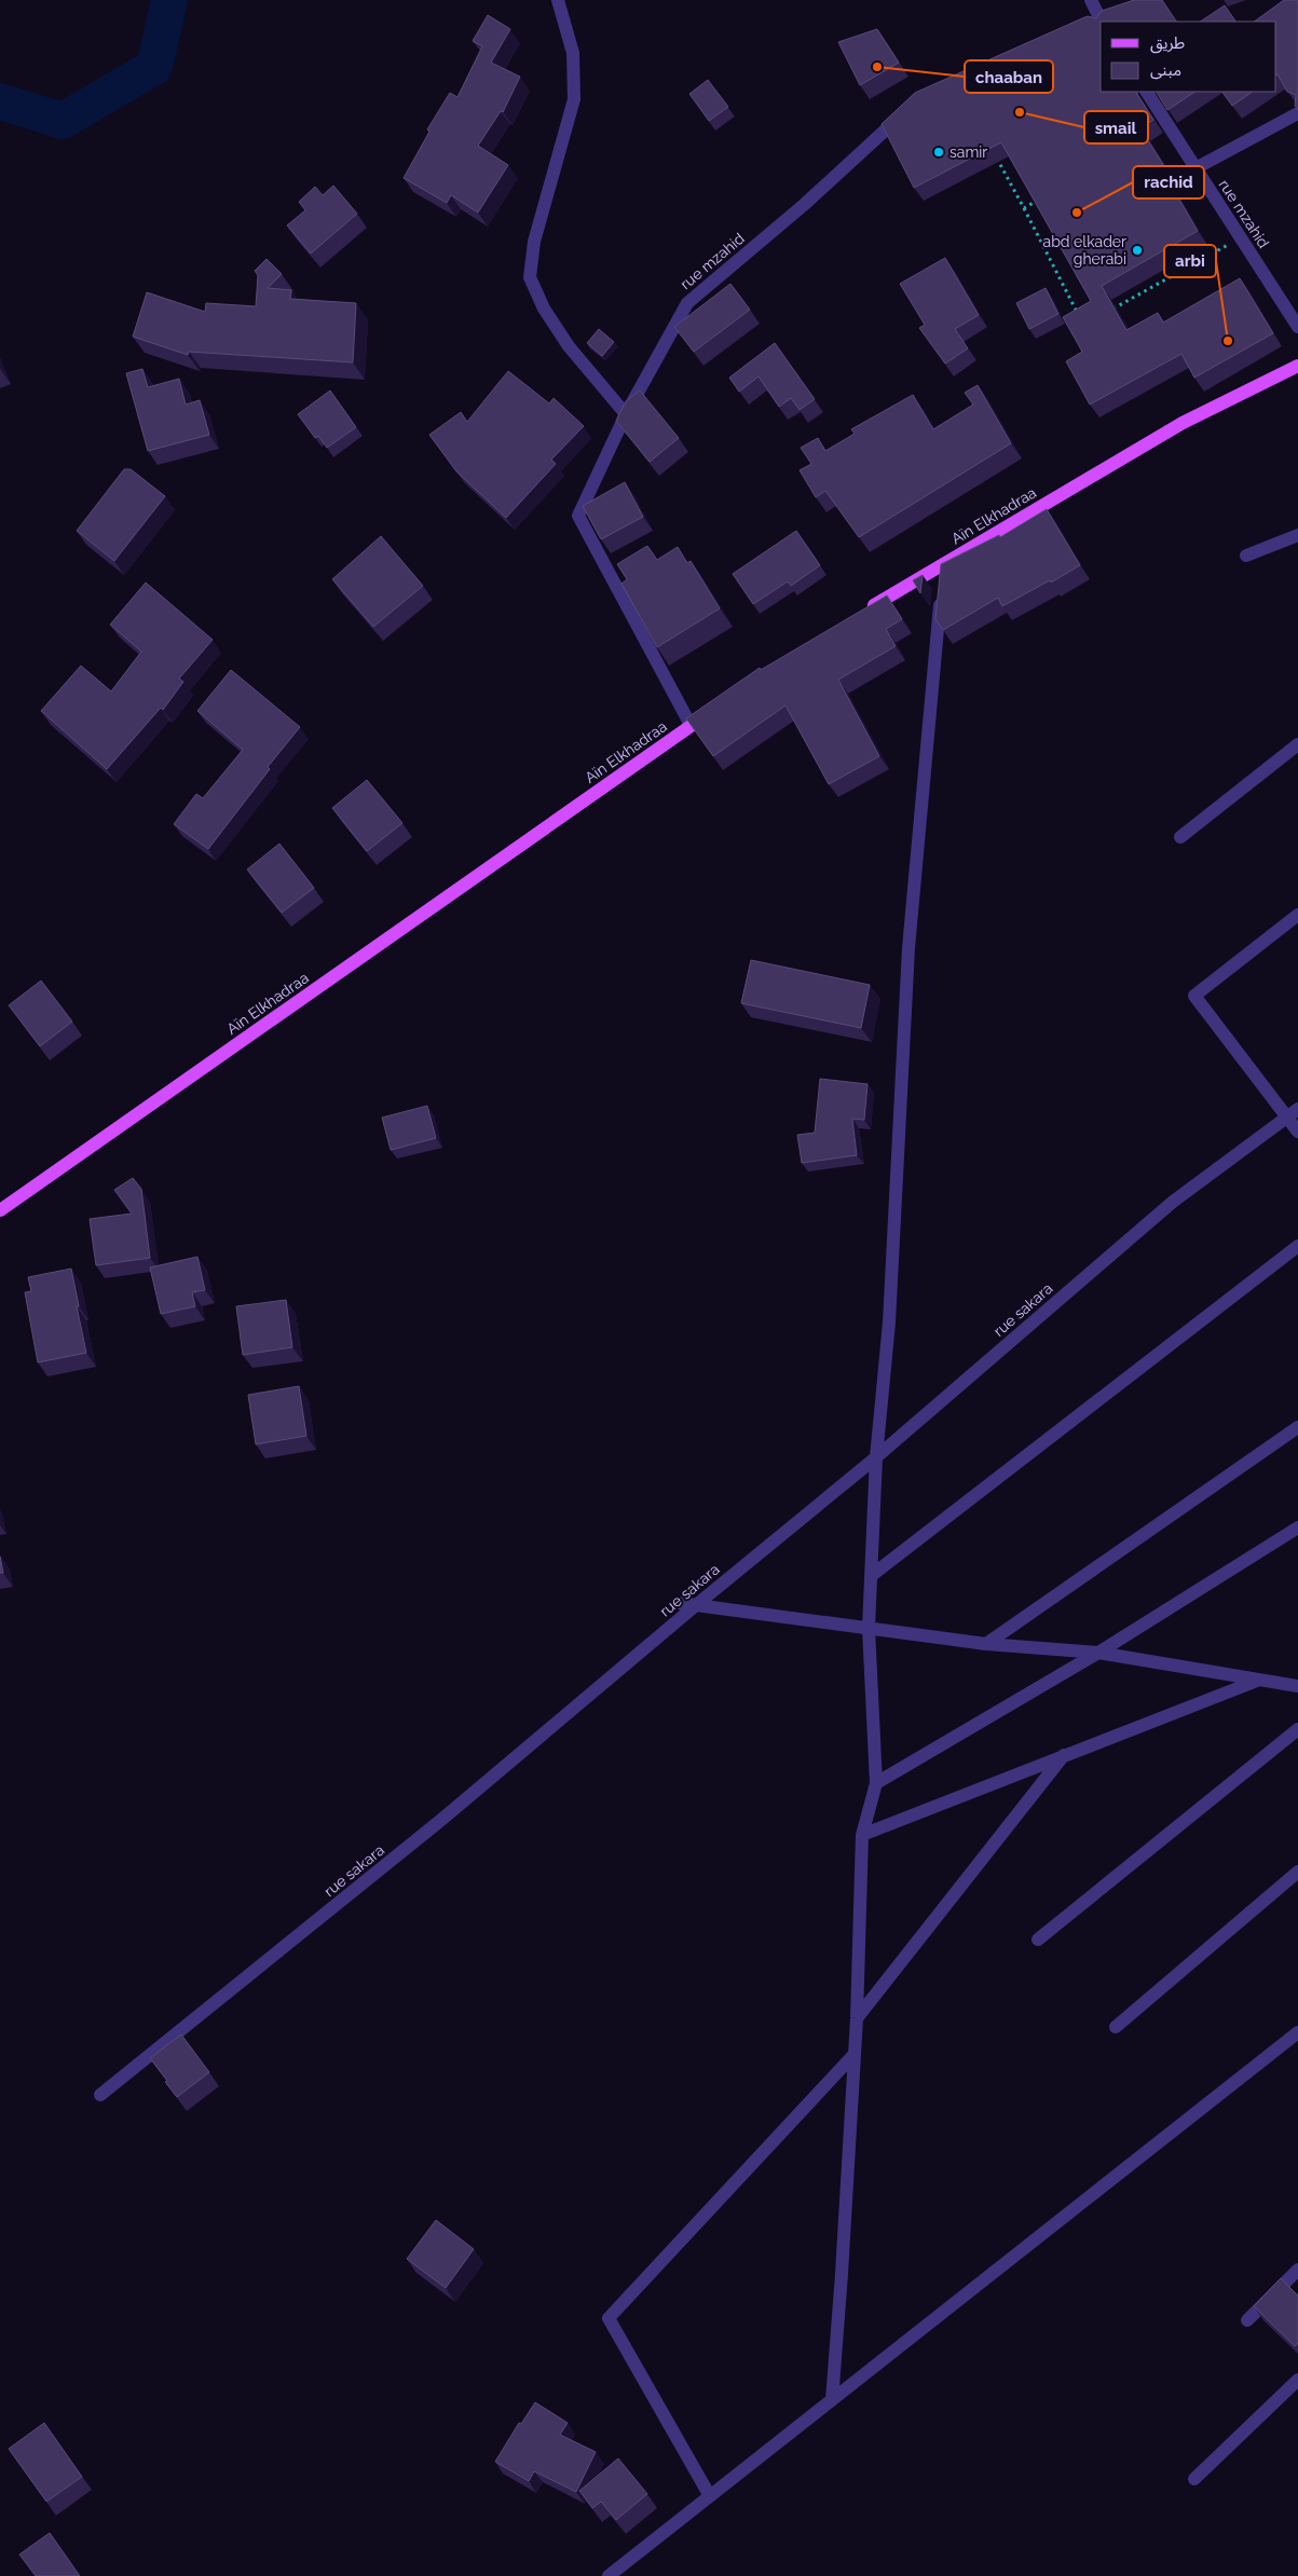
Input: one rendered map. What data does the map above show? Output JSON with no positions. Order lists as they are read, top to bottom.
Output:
{
  "streets": {
    "main road": ["Aïn Elkhadraa"],
    "street": ["rue mzahid", "rue sakara"]
  },
  "crossings": [
    ["rue mzahid", "Aïn Elkhadraa"]
  ],
  "places": [
    "chaaban",
    "smail",
    "samir",
    "rachid",
    "abd elkader gherabi",
    "arbi"
  ],
  "legend": ["طريق", "مبنى"]
}
